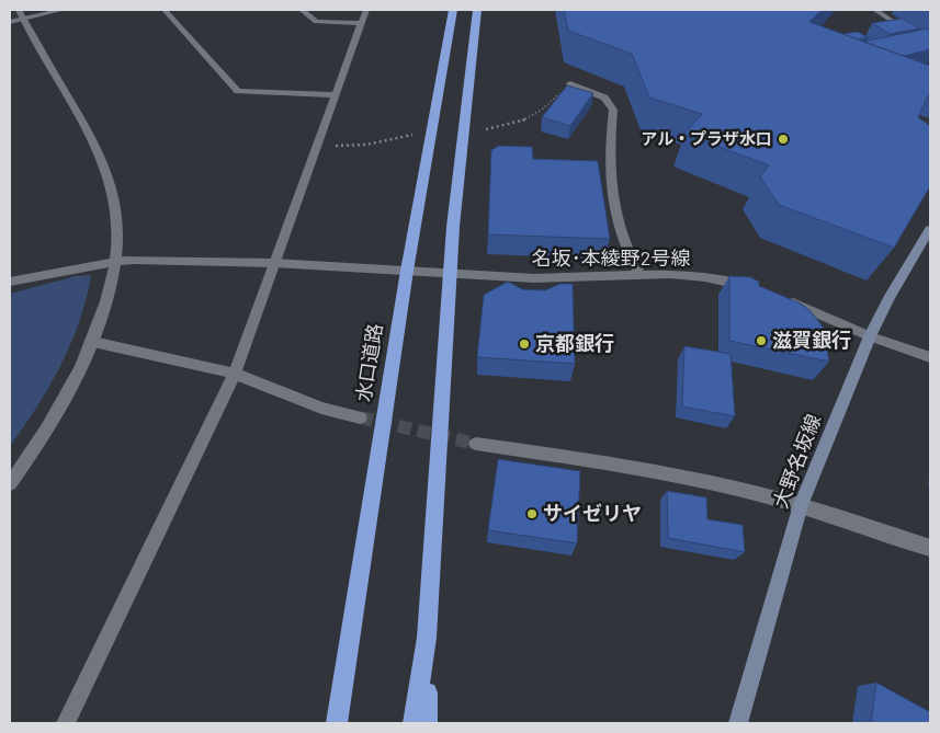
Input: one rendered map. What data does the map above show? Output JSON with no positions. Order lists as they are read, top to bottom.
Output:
{
  "streets": {
    "highway": ["水口道路"],
    "main road": ["大野名坂線"],
    "street": ["名坂･本綾野2号線"]
  },
  "crossings": [
    ["名坂･本綾野2号線", "水口道路"]
  ],
  "places": [
    "アル・プラザ水口",
    "滋賀銀行",
    "京都銀行",
    "サイゼリヤ"
  ]
}
